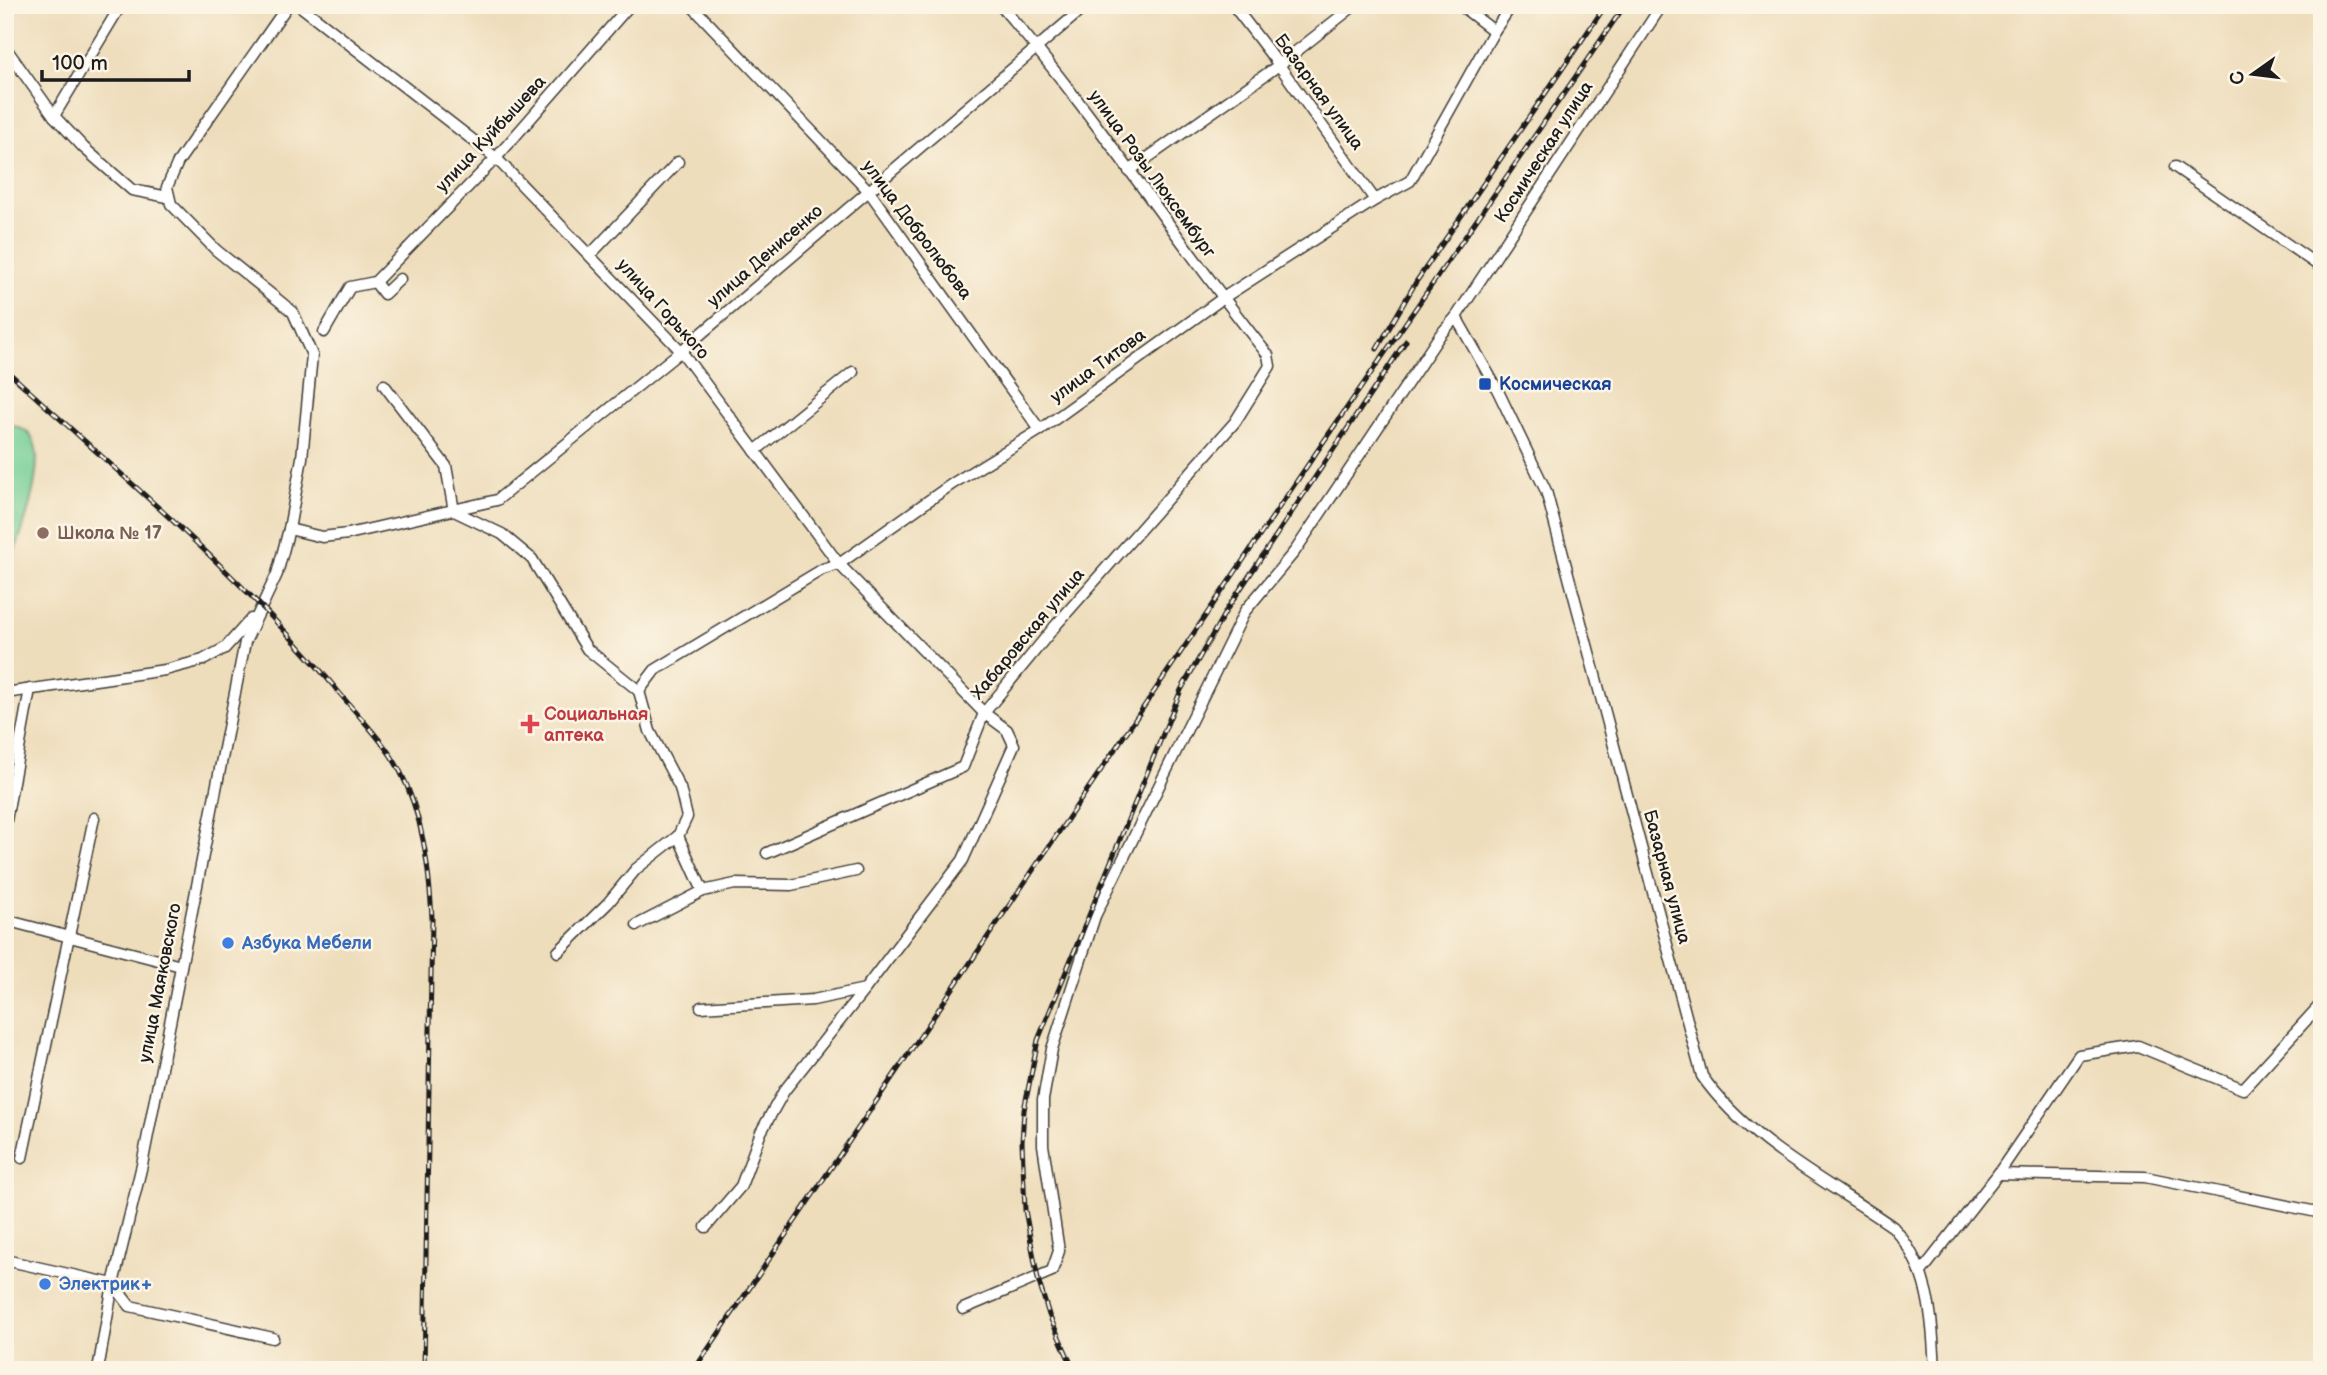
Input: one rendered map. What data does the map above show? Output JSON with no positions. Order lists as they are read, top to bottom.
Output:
{
  "streets": {
    "street": [
      "Базарная улица",
      "улица Куйбышева",
      "Космическая улица",
      "улица Розы Люксембург",
      "улица Добролюбова",
      "улица Денисенко",
      "улица Горького",
      "улица Титова",
      "Хабаровская улица",
      "улица Маяковского"
    ]
  },
  "crossings": [
    ["Базарная улица", "Космическая улица"],
    ["Базарная улица", "улица Титова"],
    ["улица Куйбышева", "улица Горького"],
    ["улица Розы Люксембург", "улица Денисенко"],
    ["улица Розы Люксембург", "улица Титова"],
    ["улица Розы Люксембург", "Хабаровская улица"],
    ["улица Добролюбова", "улица Денисенко"],
    ["улица Добролюбова", "улица Титова"],
    ["улица Денисенко", "улица Горького"],
    ["улица Горького", "улица Титова"],
    ["улица Горького", "Хабаровская улица"]
  ],
  "places": {
    "transit": ["Космическая"],
    "other": ["Школа № 17", "Азбука Мебели", "Электрик+"],
    "health": ["Социальная аптека"]
  },
  "scale_bar": "100 m",
  "north": "left"
}
